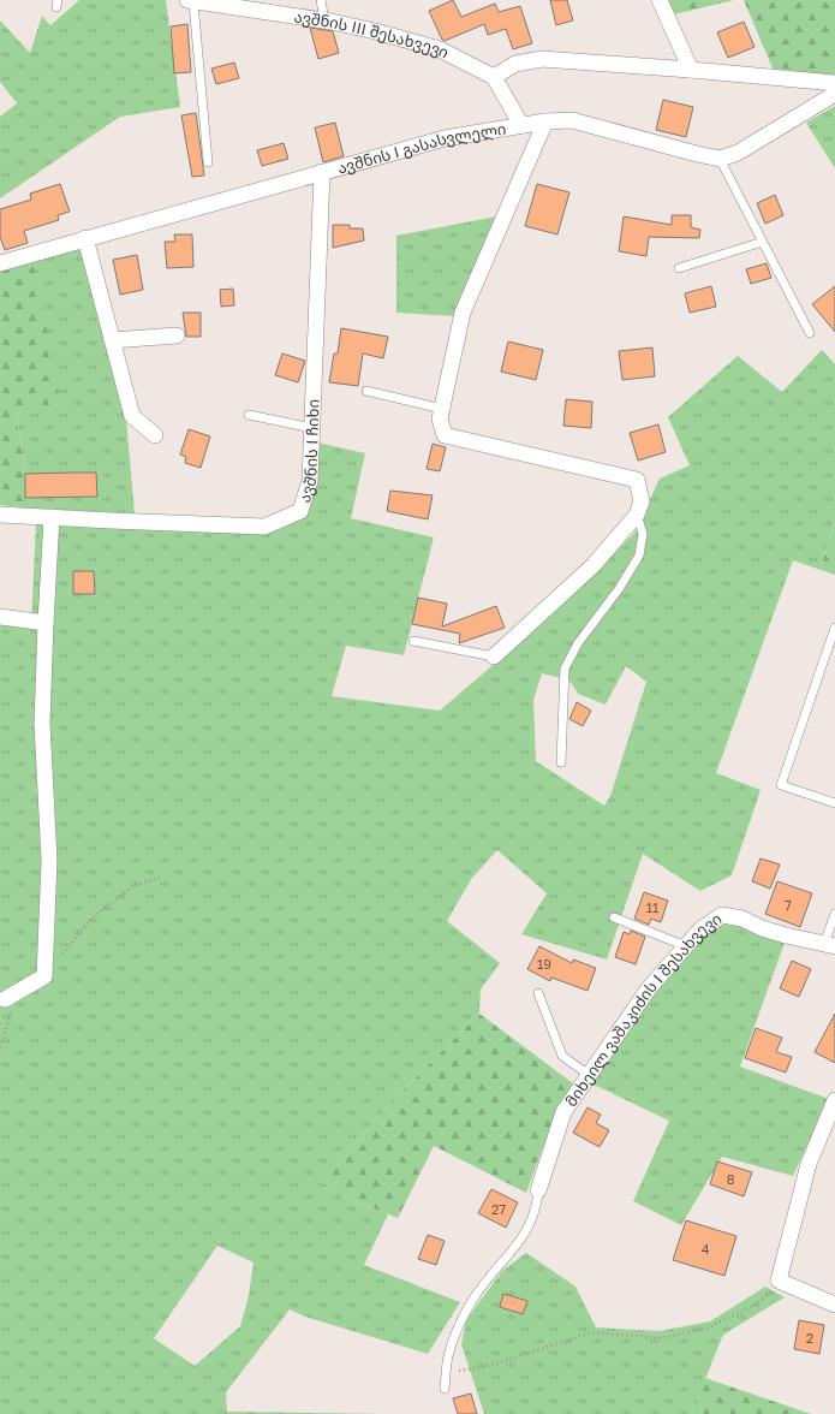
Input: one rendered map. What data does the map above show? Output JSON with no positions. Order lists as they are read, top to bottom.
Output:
{
  "streets": {
    "street": [
      "ავშნის III შესახვევი",
      "ავშნის I გასასვლელი",
      "ავშნის I ჩიხი",
      "მიხეილ ვაშაკიძის I შესახვევი"
    ]
  },
  "crossings": [
    ["ავშნის I გასასვლელი", "ავშნის I ჩიხი"]
  ],
  "house_numbers": [
    "7",
    "11",
    "19",
    "8",
    "27",
    "4",
    "2"
  ]
}
